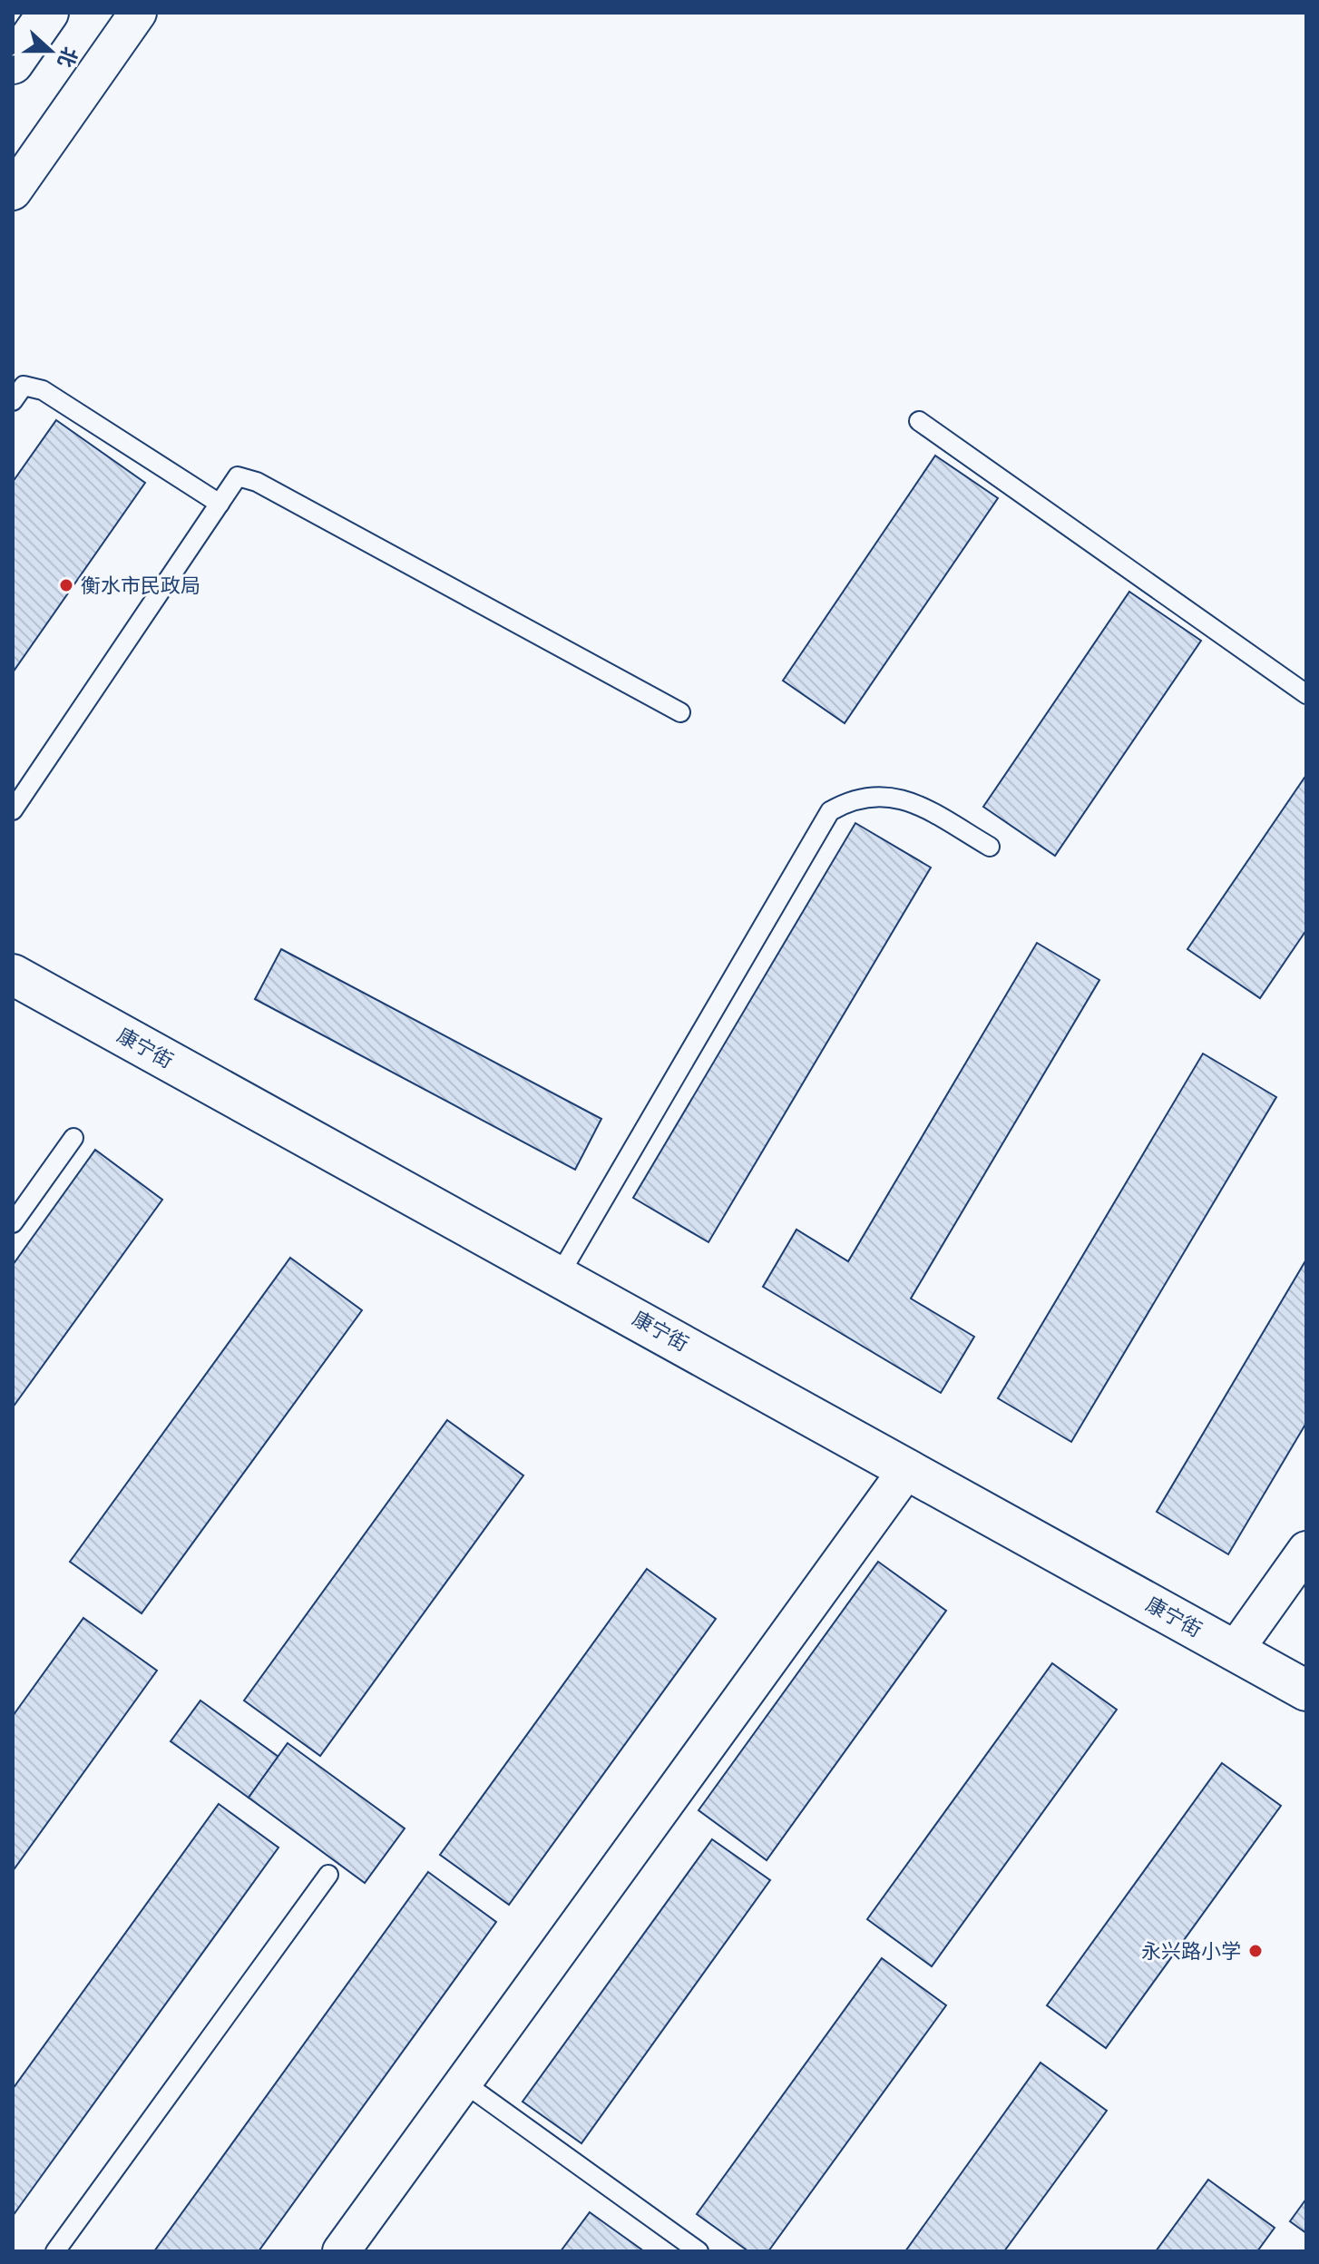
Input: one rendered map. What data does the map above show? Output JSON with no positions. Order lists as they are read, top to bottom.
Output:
{
  "streets": {
    "street": ["康宁街"]
  },
  "places": ["衡水市民政局", "永兴路小学"],
  "north": "right"
}
